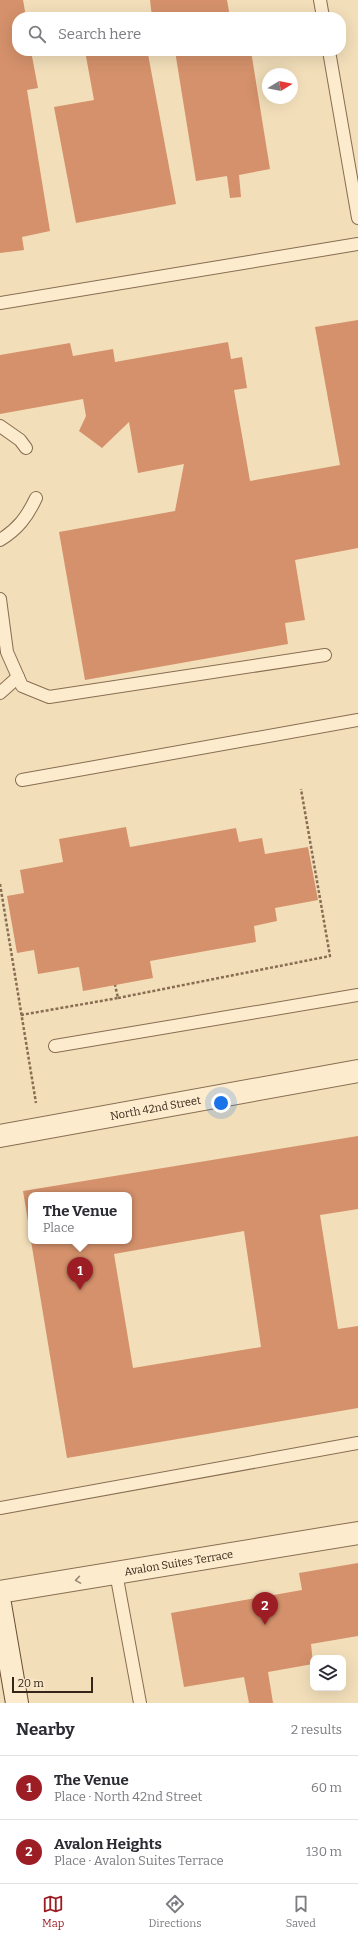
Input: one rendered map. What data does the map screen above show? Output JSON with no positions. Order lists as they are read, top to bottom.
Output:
{
  "streets": {
    "street": ["North 42nd Street", "Avalon Suites Terrace"]
  },
  "scale_bar": "20 m",
  "north": "right",
  "page": {
    "search": "Search here",
    "popup": ["The Venue", "Place"],
    "pins": ["1", "2"],
    "scale": "20 m",
    "heading": ["Nearby", "2 results"],
    "list": [
      {
        "mark": "1",
        "name": "The Venue",
        "note": "Place · North 42nd Street",
        "value": "60 m"
      },
      {
        "mark": "2",
        "name": "Avalon Heights",
        "note": "Place · Avalon Suites Terrace",
        "value": "130 m"
      }
    ],
    "nav": ["Map", "Directions", "Saved"]
  }
}
